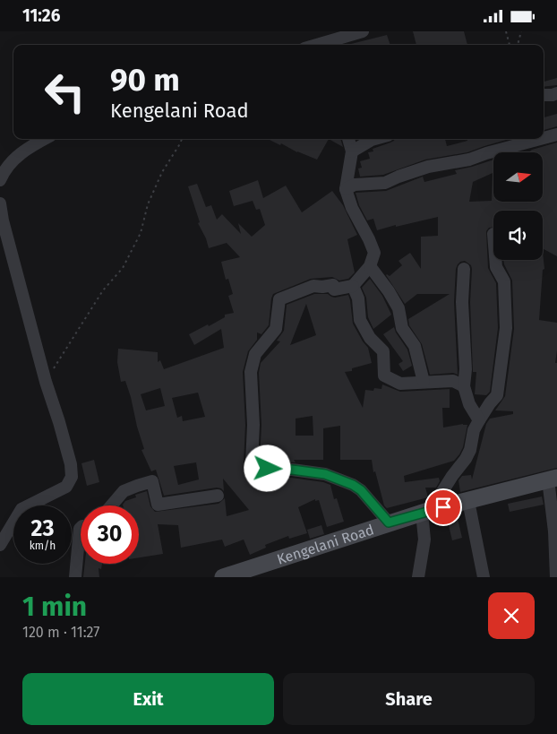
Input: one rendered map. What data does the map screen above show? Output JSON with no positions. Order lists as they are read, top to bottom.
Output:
{
  "streets": {
    "main road": ["Kengelani Road"]
  },
  "north": "right",
  "page": {
    "status": "11:26",
    "turn": ["90 m", "Kengelani Road"],
    "speed": "23 km/h",
    "limit": "30",
    "heading": ["1 min", "120 m · 11:27"],
    "buttons": ["Exit", "Share"]
  }
}
